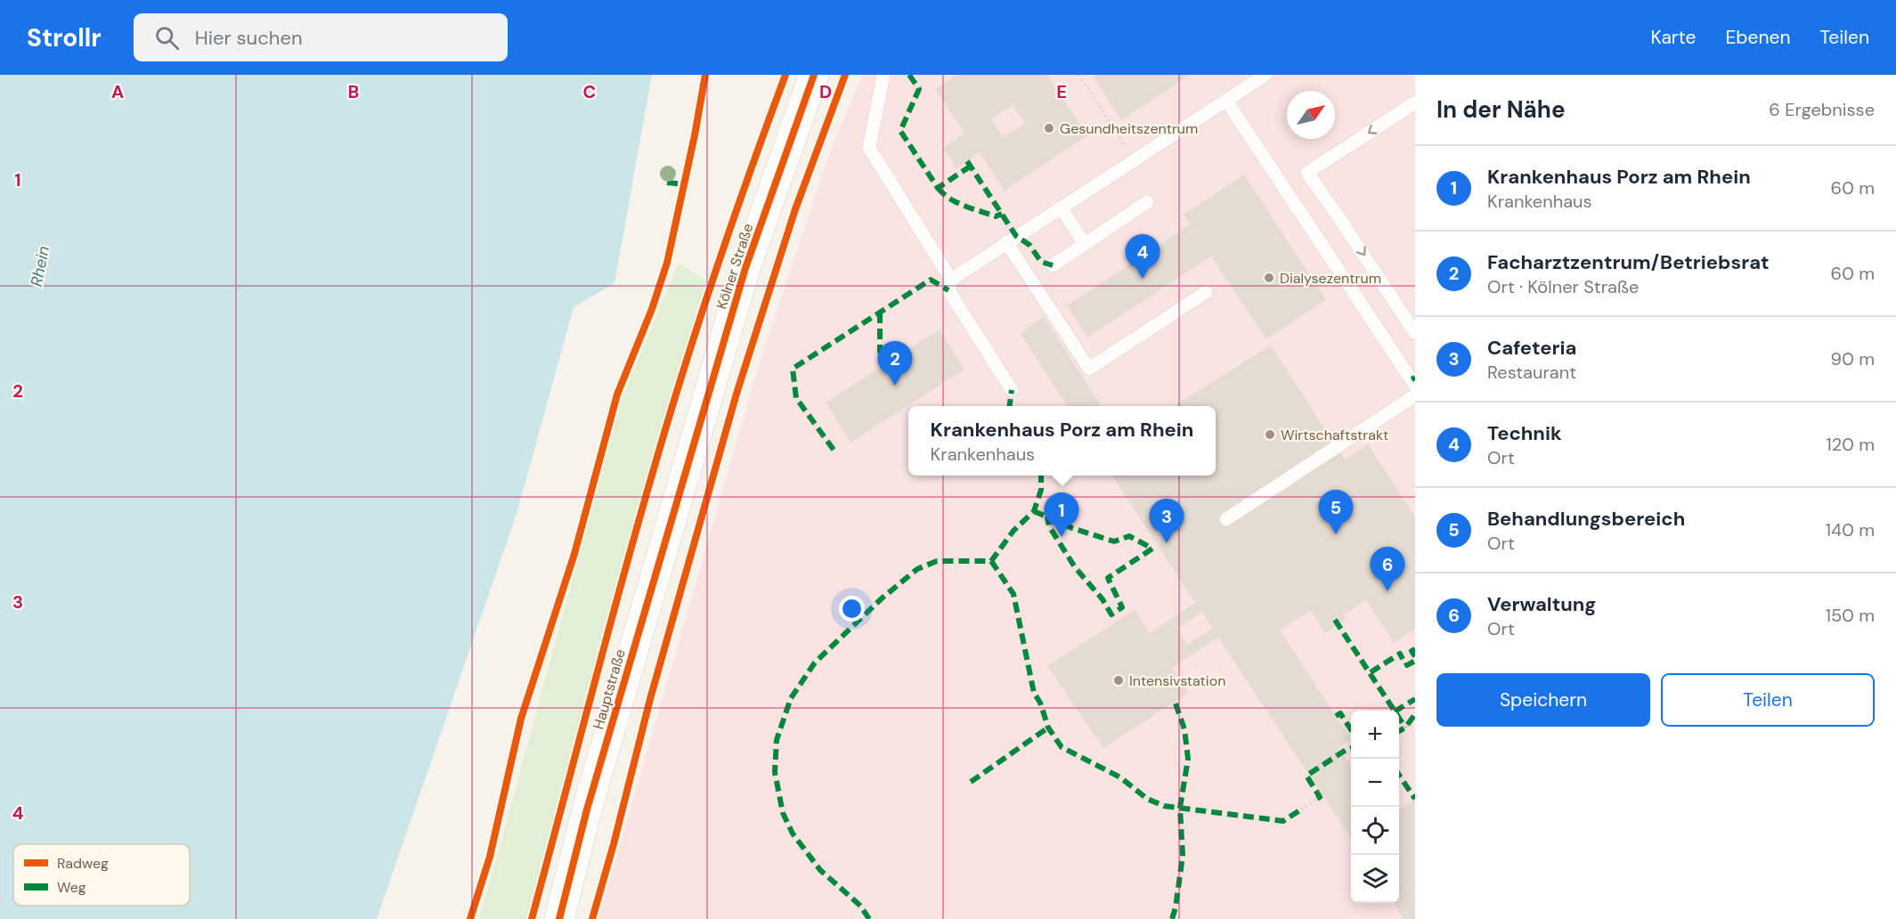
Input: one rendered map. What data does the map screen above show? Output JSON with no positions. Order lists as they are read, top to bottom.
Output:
{
  "streets": {
    "main road": ["Kölner Straße", "Hauptstraße"]
  },
  "crossings": [
    ["Kölner Straße", "Hauptstraße"]
  ],
  "water": ["Rhein"],
  "places": [
    "Gesundheitszentrum",
    "Dialysezentrum",
    "Wirtschaftstrakt",
    "Intensivstation"
  ],
  "legend": ["Radweg", "Weg"],
  "north": "top right",
  "page": {
    "header": "Strollr",
    "search": "Hier suchen",
    "nav": ["Karte", "Ebenen", "Teilen"],
    "heading": ["In der Nähe", "6 Ergebnisse"],
    "list": [
      {
        "mark": "1",
        "name": "Krankenhaus Porz am Rhein",
        "note": "Krankenhaus",
        "value": "60 m"
      },
      {
        "mark": "2",
        "name": "Facharztzentrum/Betriebsrat",
        "note": "Ort · Kölner Straße",
        "value": "60 m"
      },
      {
        "mark": "3",
        "name": "Cafeteria",
        "note": "Restaurant",
        "value": "90 m"
      },
      {
        "mark": "4",
        "name": "Technik",
        "note": "Ort",
        "value": "120 m"
      },
      {
        "mark": "5",
        "name": "Behandlungsbereich",
        "note": "Ort",
        "value": "140 m"
      },
      {
        "mark": "6",
        "name": "Verwaltung",
        "note": "Ort",
        "value": "150 m"
      }
    ],
    "pins": [
      "4",
      "2",
      "5",
      "1",
      "3",
      "6"
    ],
    "popup": ["Krankenhaus Porz am Rhein", "Krankenhaus"],
    "buttons": ["Speichern", "Teilen"],
    "map_buttons": ["+", "−"]
  },
  "grid": {
    "columns": [
      "A",
      "B",
      "C",
      "D",
      "E"
    ],
    "rows": [
      "1",
      "2",
      "3",
      "4"
    ]
  }
}
